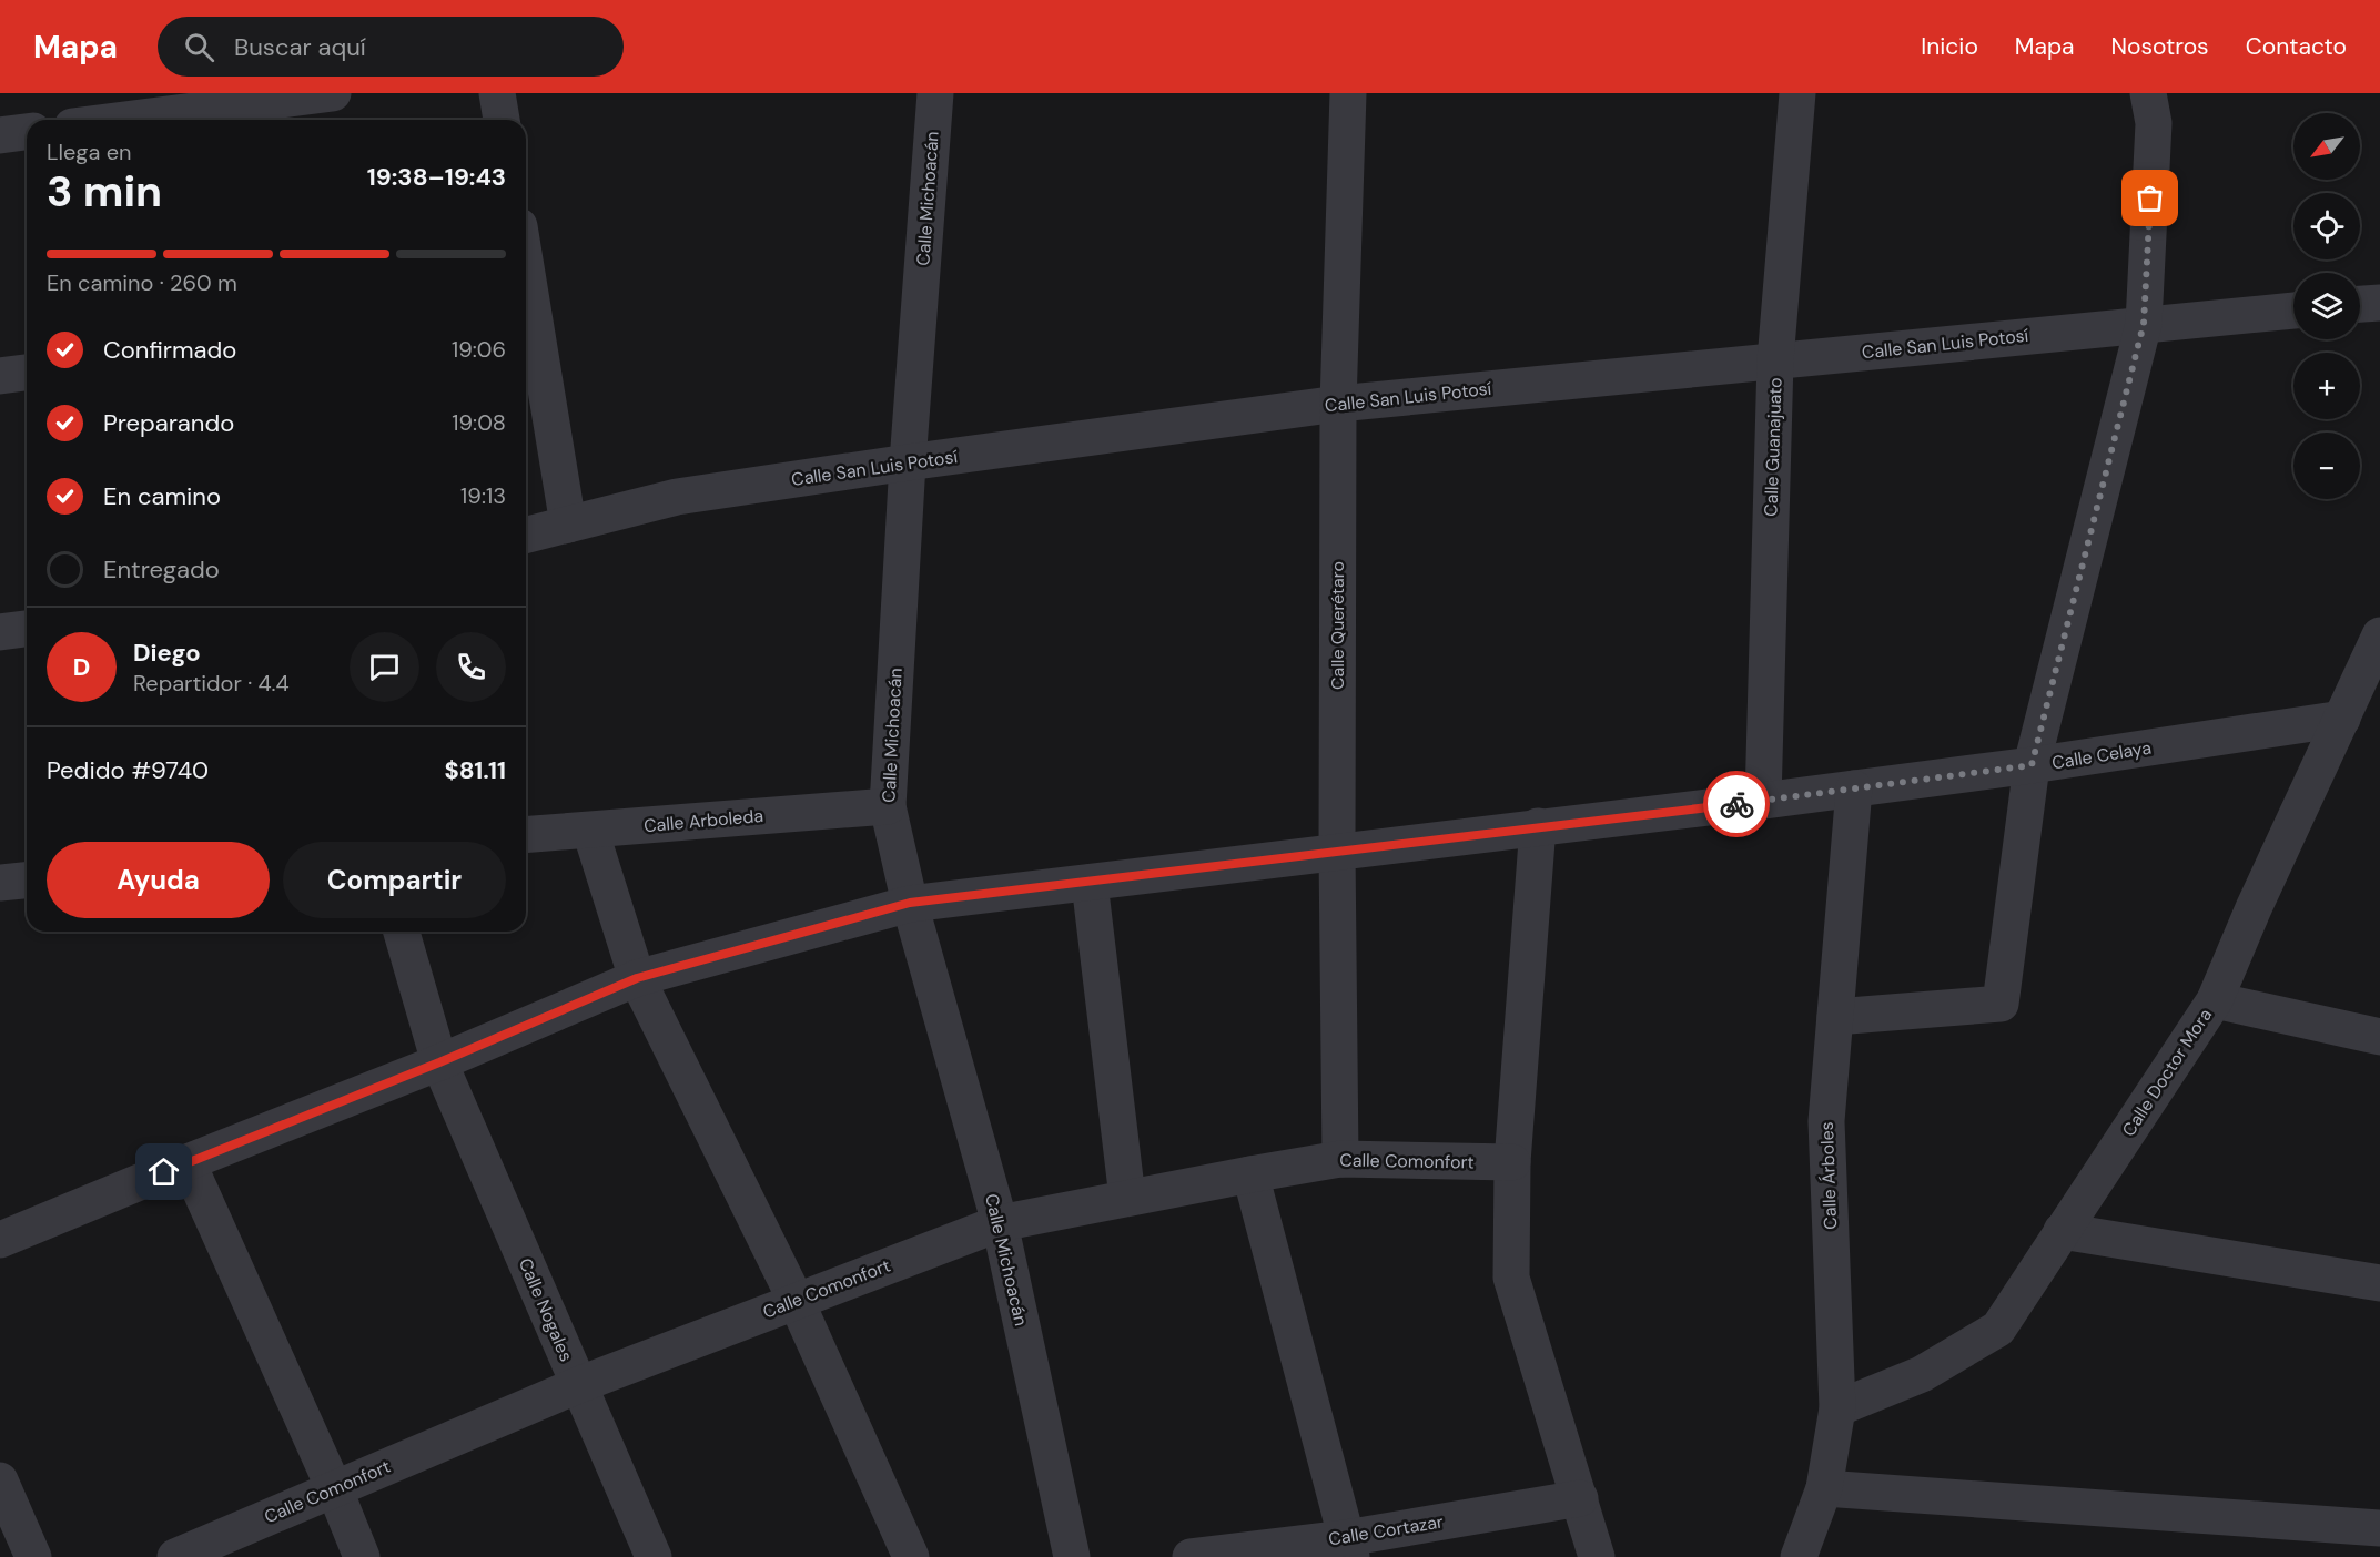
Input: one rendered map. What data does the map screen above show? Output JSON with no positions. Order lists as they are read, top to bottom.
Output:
{
  "streets": {
    "street": [
      "Calle Michoacán",
      "Calle San Luis Potosí",
      "Calle Guanajuato",
      "Calle Querétaro",
      "Calle Celaya",
      "Calle Arboleda",
      "Calle Doctor Mora",
      "Calle Comonfort",
      "Calle Árboles",
      "Calle Nogales",
      "Calle Cortazar"
    ]
  },
  "crossings": [
    ["Calle Michoacán", "Calle San Luis Potosí"],
    ["Calle Michoacán", "Calle Celaya"],
    ["Calle Michoacán", "Calle Arboleda"],
    ["Calle Michoacán", "Calle Comonfort"],
    ["Calle San Luis Potosí", "Calle Guanajuato"],
    ["Calle San Luis Potosí", "Calle Querétaro"],
    ["Calle Guanajuato", "Calle Celaya"],
    ["Calle Querétaro", "Calle Celaya"],
    ["Calle Querétaro", "Calle Comonfort"],
    ["Calle Celaya", "Calle Doctor Mora"],
    ["Calle Celaya", "Calle Árboles"],
    ["Calle Celaya", "Calle Nogales"],
    ["Calle Doctor Mora", "Calle Árboles"],
    ["Calle Comonfort", "Calle Nogales"]
  ],
  "north": "bottom left",
  "page": {
    "header": "Mapa",
    "search": "Buscar aquí",
    "nav": [
      "Inicio",
      "Mapa",
      "Nosotros",
      "Contacto"
    ],
    "map_buttons": ["+", "−"],
    "heading": ["3 min", "Llega en", "19:38–19:43"],
    "panel": [
      "Diego",
      "Repartidor · 4.4",
      "Pedido #9740",
      "$81.11"
    ],
    "bar": "En camino · 260 m",
    "list": [
      ["Confirmado", "19:06"],
      ["Preparando", "19:08"],
      ["En camino", "19:13"],
      "Entregado"
    ],
    "round": "D",
    "buttons": ["Ayuda", "Compartir"]
  }
}
